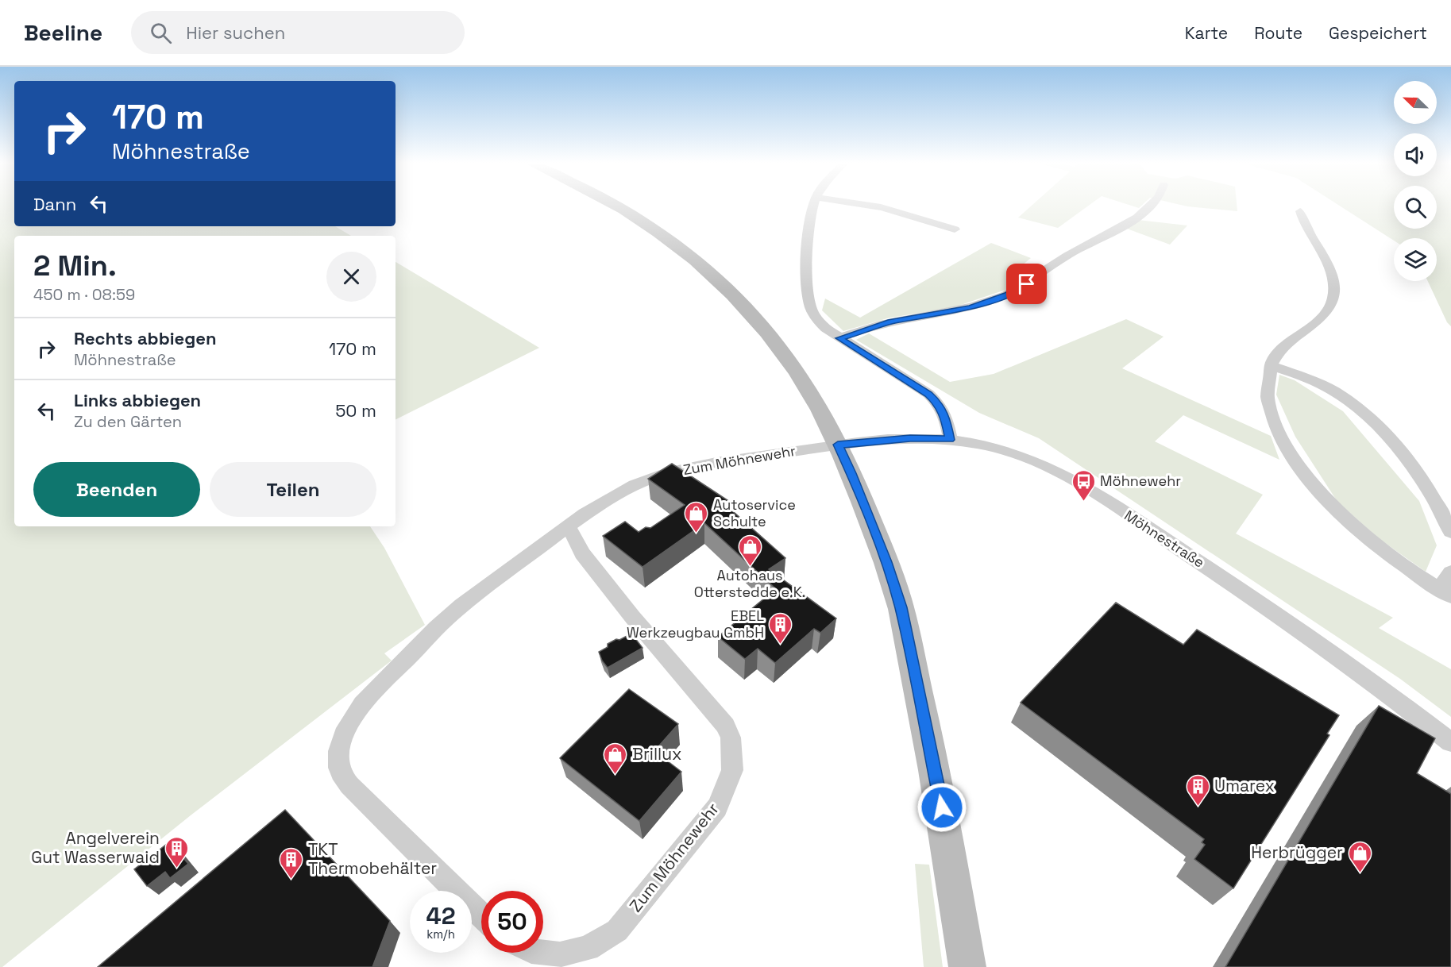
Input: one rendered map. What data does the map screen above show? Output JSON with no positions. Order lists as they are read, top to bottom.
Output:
{
  "streets": {
    "street": ["Zum Möhnewehr", "Möhnestraße"]
  },
  "crossings": [
    ["Zum Möhnewehr", "Möhnestraße"]
  ],
  "places": {
    "bus stop": ["Möhnewehr"],
    "shop": [
      "Autoservice Schulte",
      "Autohaus Otterstedde e.K.",
      "Brillux",
      "Herbrügger"
    ],
    "building": [
      "EBEL Werkzeugbau GmbH",
      "Umarex",
      "Angelverein Gut Wasserwaid",
      "TKT Thermobehälter"
    ]
  },
  "north": "top left",
  "page": {
    "header": "Beeline",
    "search": "Hier suchen",
    "nav": ["Karte", "Route", "Gespeichert"],
    "turn": ["170 m", "Möhnestraße"],
    "then": "Dann",
    "heading": ["2 Min.", "450 m · 08:59"],
    "list": [
      {
        "name": "Rechts abbiegen",
        "note": "Möhnestraße",
        "value": "170 m"
      },
      {
        "name": "Links abbiegen",
        "note": "Zu den Gärten",
        "value": "50 m"
      }
    ],
    "buttons": ["Beenden", "Teilen"],
    "speed": "42 km/h",
    "limit": "50"
  }
}
